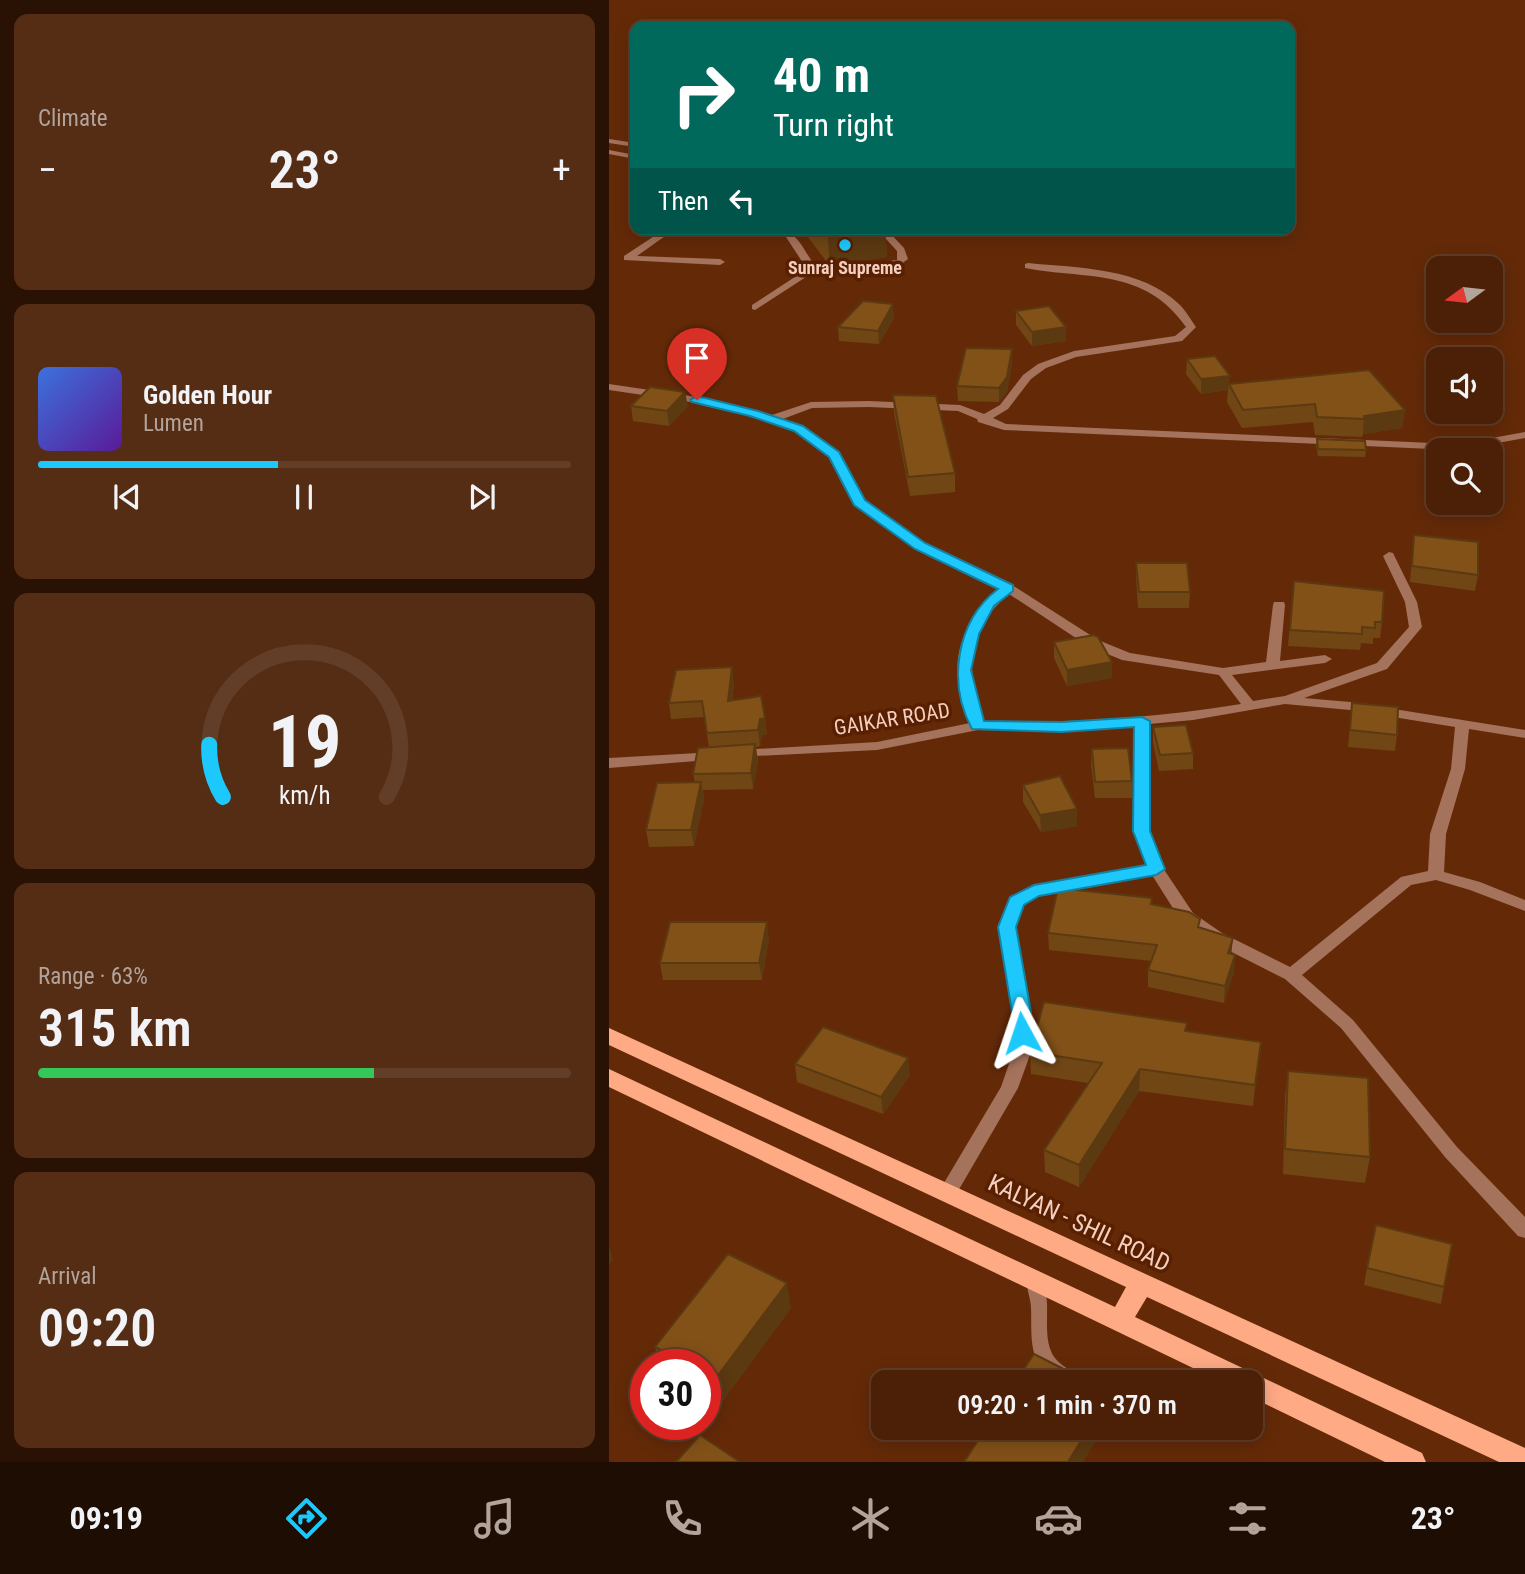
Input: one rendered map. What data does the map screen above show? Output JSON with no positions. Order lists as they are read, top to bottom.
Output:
{
  "streets": {
    "main road": ["KALYAN - SHIL ROAD"],
    "street": ["GAIKAR ROAD"]
  },
  "places": ["Sunraj Supreme"],
  "north": "left",
  "page": {
    "tile": [
      "Climate",
      ["Range · 63%", "315 km"],
      ["Arrival", "09:20"]
    ],
    "turn": ["40 m", "Turn right"],
    "heat": ["−", "23°", "+"],
    "then": "Then",
    "song": ["Golden Hour", "Lumen"],
    "limit": "30",
    "trip": "09:20 · 1 min · 370 m",
    "tabs": ["09:19", "23°"],
    "gauge": ["19", "km/h"]
  }
}
